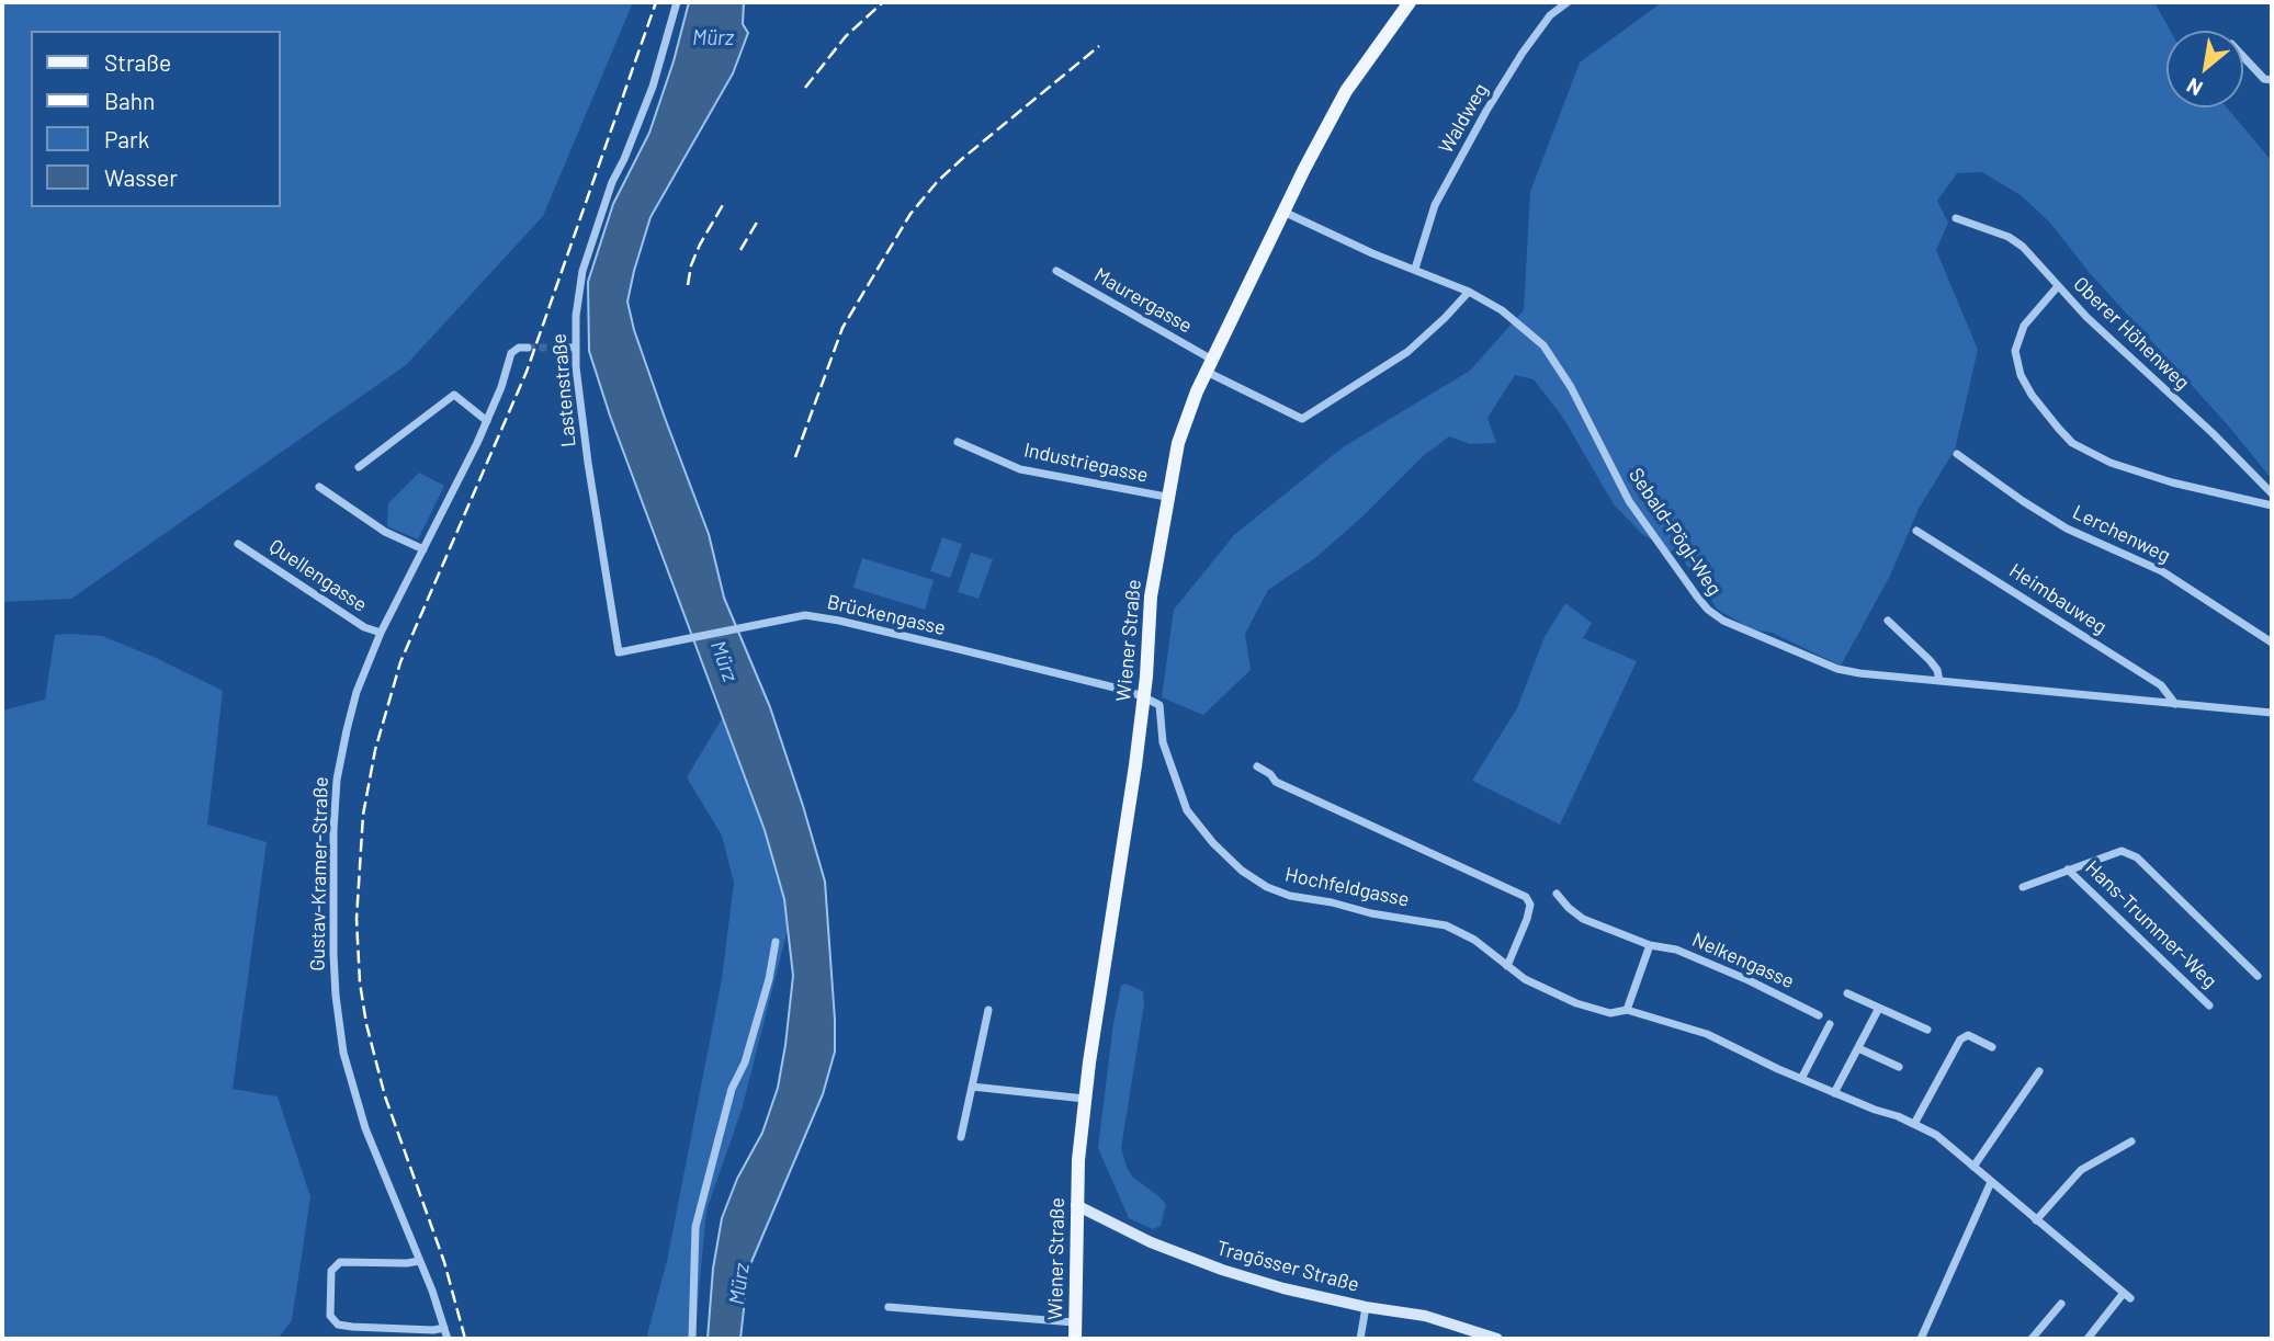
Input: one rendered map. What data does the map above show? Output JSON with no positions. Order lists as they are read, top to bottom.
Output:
{
  "streets": {
    "main road": ["Wiener Straße", "Tragösser Straße"],
    "street": [
      "Waldweg",
      "Maurergasse",
      "Oberer Höhenweg",
      "Lastenstraße",
      "Industriegasse",
      "Sebald-Pögl-Weg",
      "Lerchenweg",
      "Quellengasse",
      "Heimbauweg",
      "Brückengasse",
      "Gustav-Kramer-Straße",
      "Hochfeldgasse",
      "Hans-Trummer-Weg",
      "Nelkengasse"
    ]
  },
  "crossings": [
    ["Waldweg", "Sebald-Pögl-Weg"],
    ["Maurergasse", "Sebald-Pögl-Weg"],
    ["Maurergasse", "Wiener Straße"],
    ["Lastenstraße", "Brückengasse"],
    ["Industriegasse", "Wiener Straße"],
    ["Sebald-Pögl-Weg", "Heimbauweg"],
    ["Sebald-Pögl-Weg", "Wiener Straße"],
    ["Quellengasse", "Gustav-Kramer-Straße"],
    ["Brückengasse", "Wiener Straße"],
    ["Brückengasse", "Hochfeldgasse"],
    ["Wiener Straße", "Hochfeldgasse"],
    ["Wiener Straße", "Tragösser Straße"]
  ],
  "water": ["Mürz"],
  "legend": [
    "Straße",
    "Bahn",
    "Park",
    "Wasser"
  ],
  "north": "bottom left"
}
